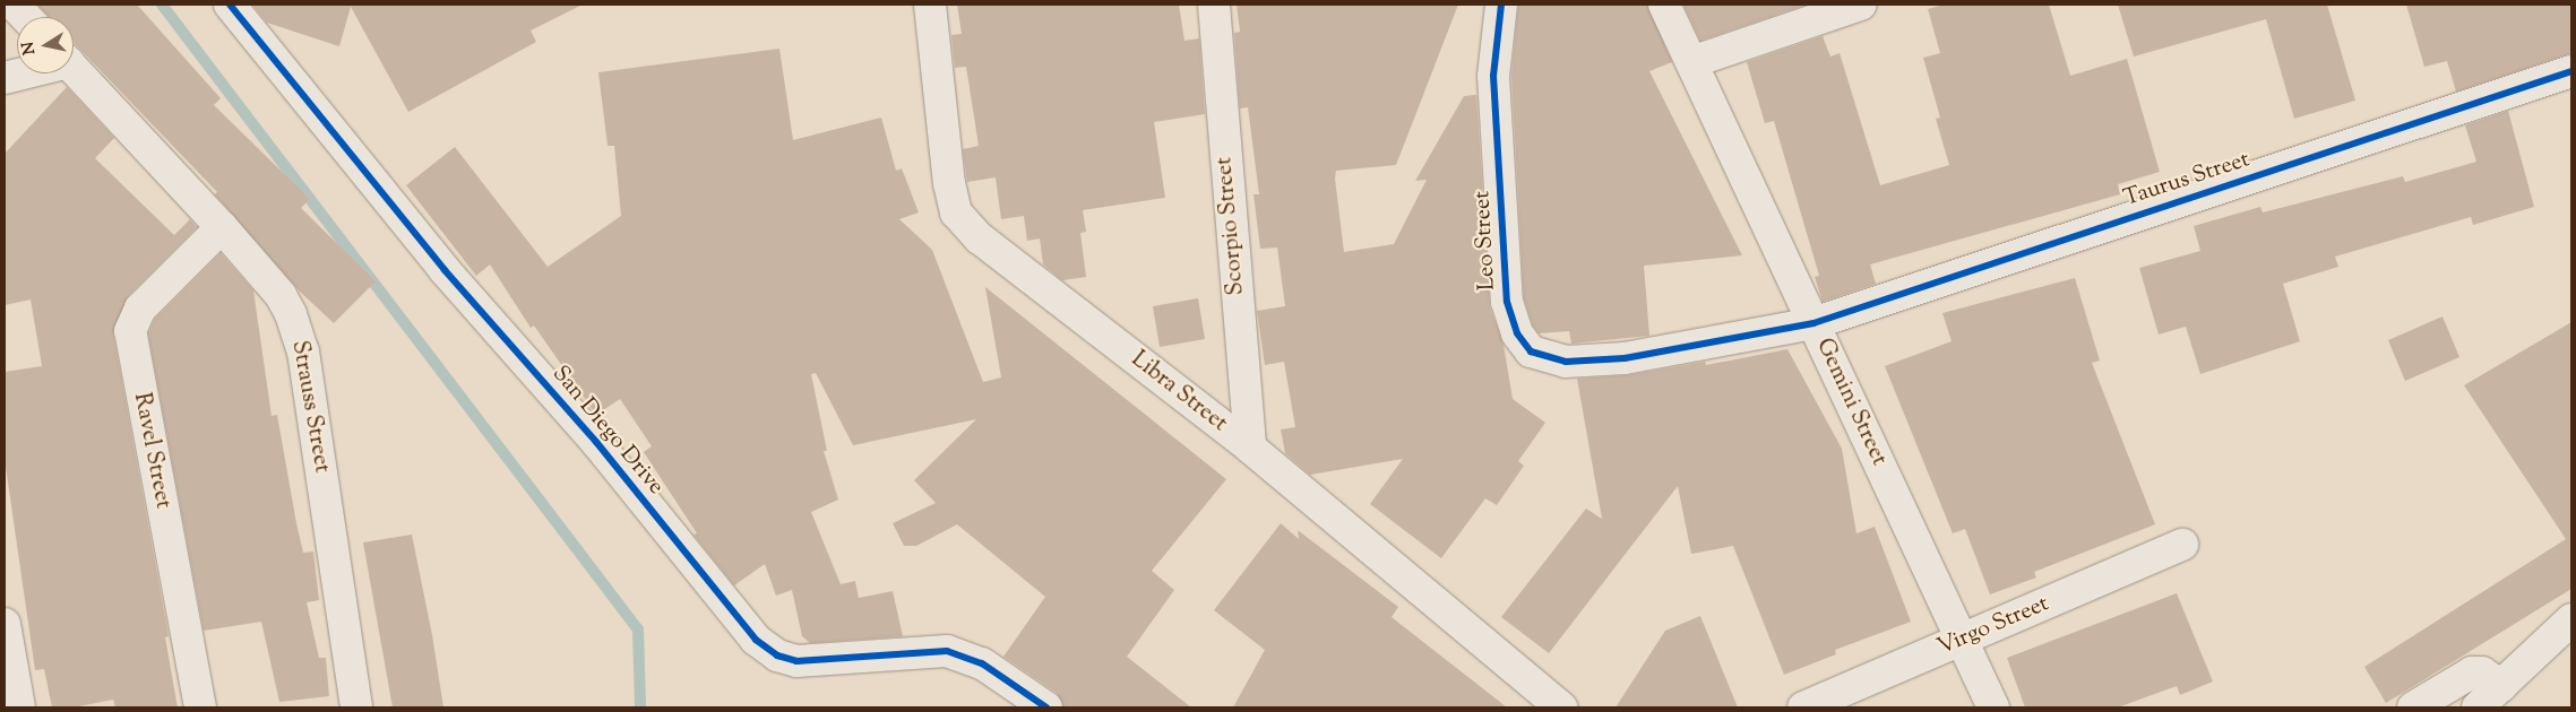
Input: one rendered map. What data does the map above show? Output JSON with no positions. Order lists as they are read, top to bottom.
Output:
{
  "streets": {
    "street": [
      "Taurus Street",
      "Scorpio Street",
      "Leo Street",
      "Libra Street",
      "Gemini Street",
      "Strauss Street",
      "San Diego Drive",
      "Ravel Street",
      "Virgo Street"
    ]
  },
  "crossings": [
    ["Taurus Street", "Leo Street"],
    ["Taurus Street", "Gemini Street"],
    ["Scorpio Street", "Libra Street"],
    ["Leo Street", "Gemini Street"],
    ["Gemini Street", "Virgo Street"],
    ["Strauss Street", "Ravel Street"]
  ],
  "north": "left"
}
